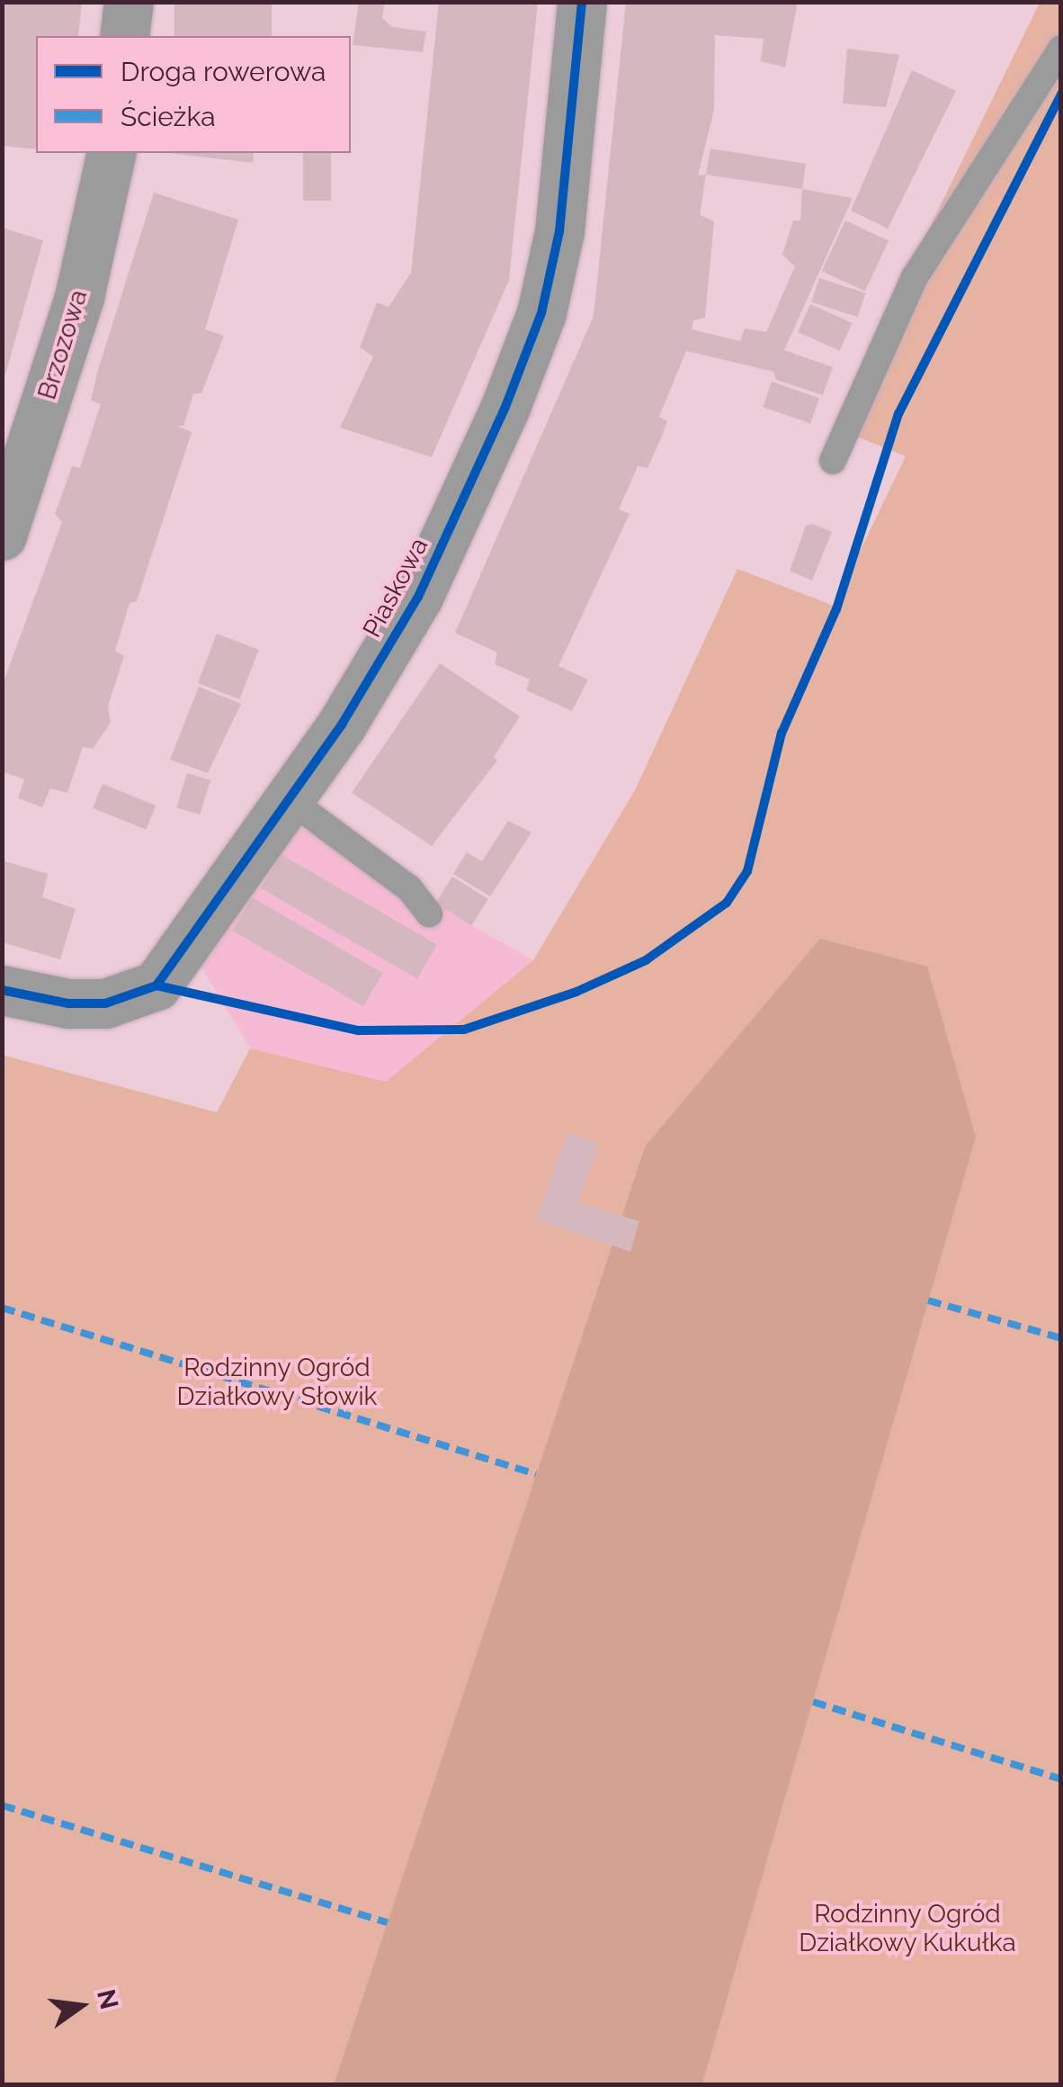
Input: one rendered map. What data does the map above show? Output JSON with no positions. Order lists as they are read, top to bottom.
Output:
{
  "streets": {
    "street": ["Brzozowa", "Piaskowa"]
  },
  "parks": ["Rodzinny Ogród Działkowy Słowik", "Rodzinny Ogród Działkowy Kukułka"],
  "legend": ["Droga rowerowa", "Ścieżka"],
  "north": "right"
}
